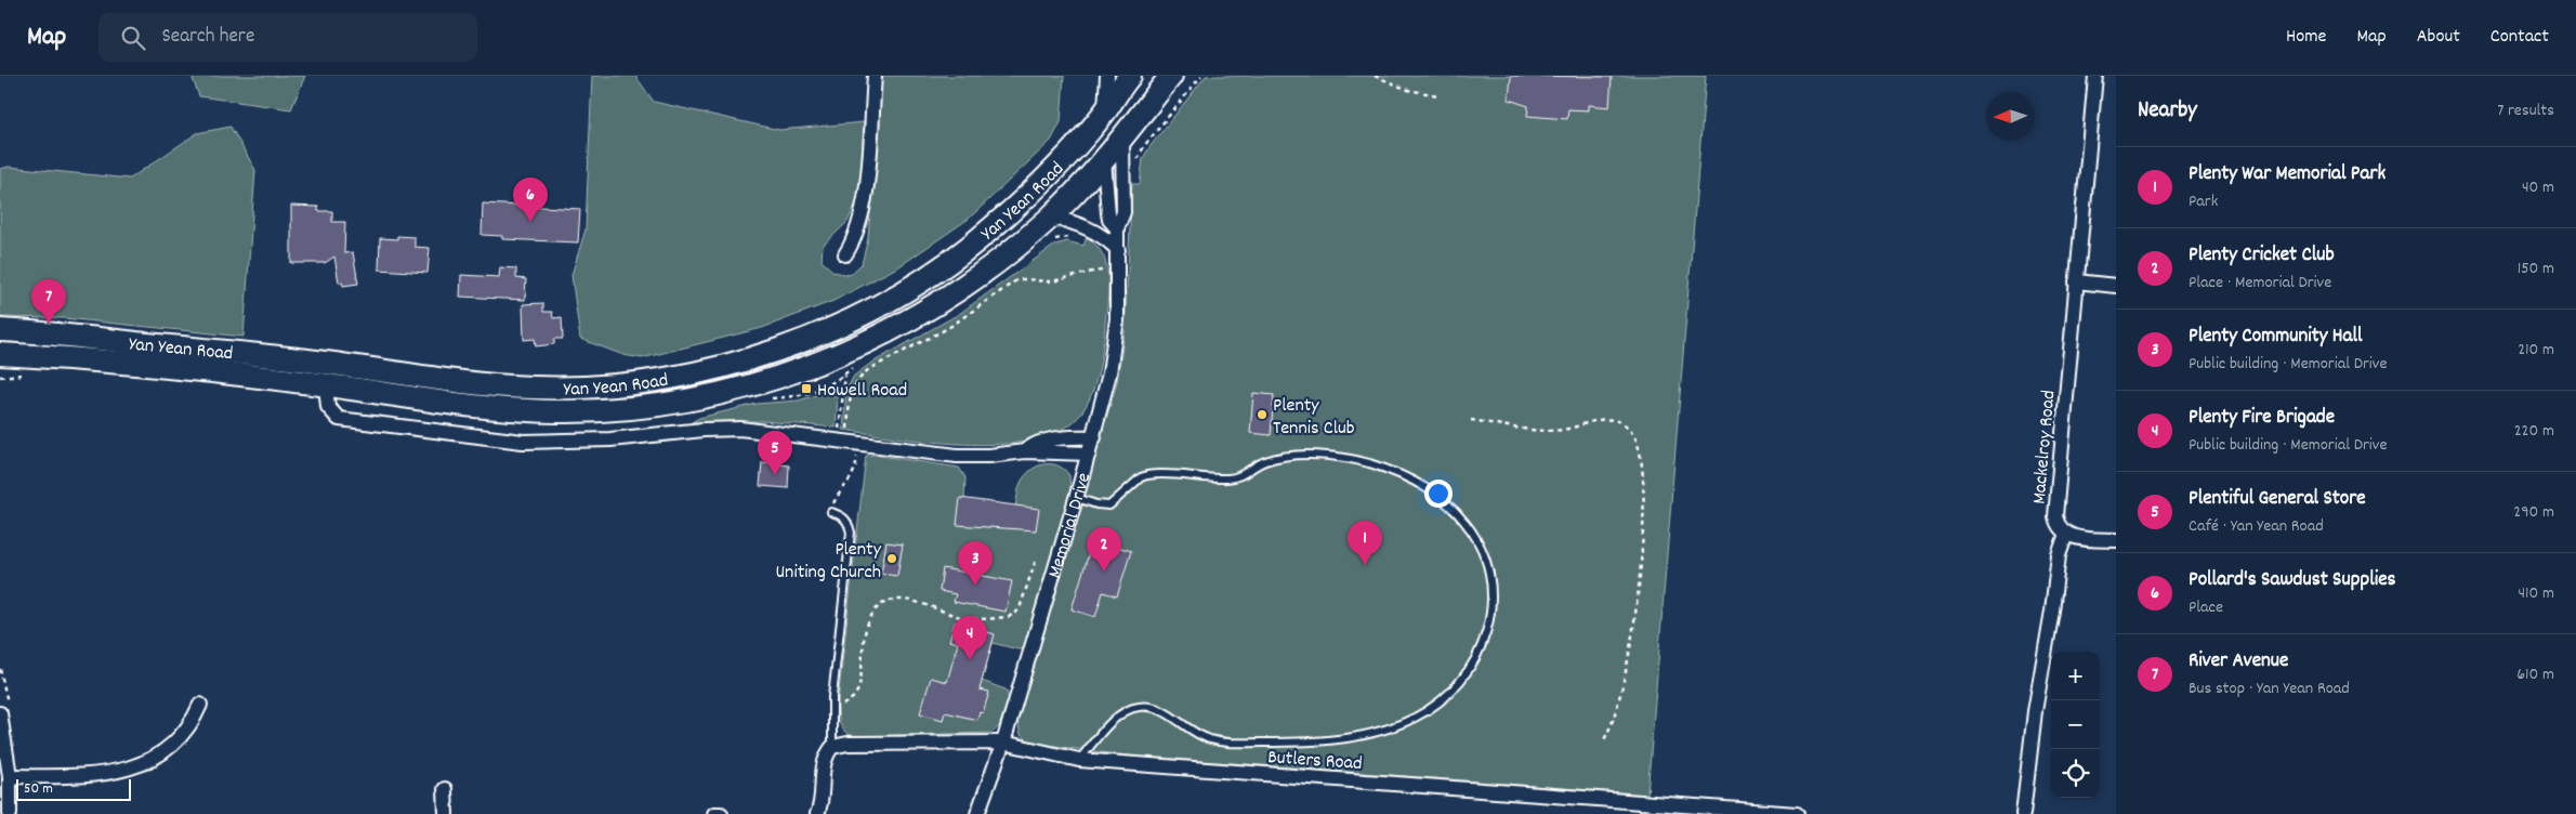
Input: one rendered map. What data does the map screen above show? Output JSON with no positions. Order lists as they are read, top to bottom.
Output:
{
  "streets": {
    "main road": ["Yan Yean Road", "Memorial Drive"],
    "street": ["Mackelroy Road", "Butlers Road"]
  },
  "crossings": [
    ["Yan Yean Road", "Memorial Drive"],
    ["Memorial Drive", "Butlers Road"]
  ],
  "places": {
    "transit": ["Howell Road"],
    "other": ["Plenty Tennis Club", "Plenty Uniting Church"]
  },
  "scale_bar": "50 m",
  "north": "left",
  "page": {
    "header": "Map",
    "search": "Search here",
    "nav": [
      "Home",
      "Map",
      "About",
      "Contact"
    ],
    "heading": ["Nearby", "7 results"],
    "list": [
      {
        "mark": "1",
        "name": "Plenty War Memorial Park",
        "note": "Park",
        "value": "40 m"
      },
      {
        "mark": "2",
        "name": "Plenty Cricket Club",
        "note": "Place · Memorial Drive",
        "value": "150 m"
      },
      {
        "mark": "3",
        "name": "Plenty Community Hall",
        "note": "Public building · Memorial Drive",
        "value": "210 m"
      },
      {
        "mark": "4",
        "name": "Plenty Fire Brigade",
        "note": "Public building · Memorial Drive",
        "value": "220 m"
      },
      {
        "mark": "5",
        "name": "Plentiful General Store",
        "note": "Café · Yan Yean Road",
        "value": "290 m"
      },
      {
        "mark": "6",
        "name": "Pollard's Sawdust Supplies",
        "note": "Place",
        "value": "410 m"
      },
      {
        "mark": "7",
        "name": "River Avenue",
        "note": "Bus stop · Yan Yean Road",
        "value": "610 m"
      }
    ],
    "pins": [
      "6",
      "7",
      "5",
      "1",
      "2",
      "3",
      "4"
    ],
    "map_buttons": ["+", "−"],
    "scale": "50 m"
  }
}
